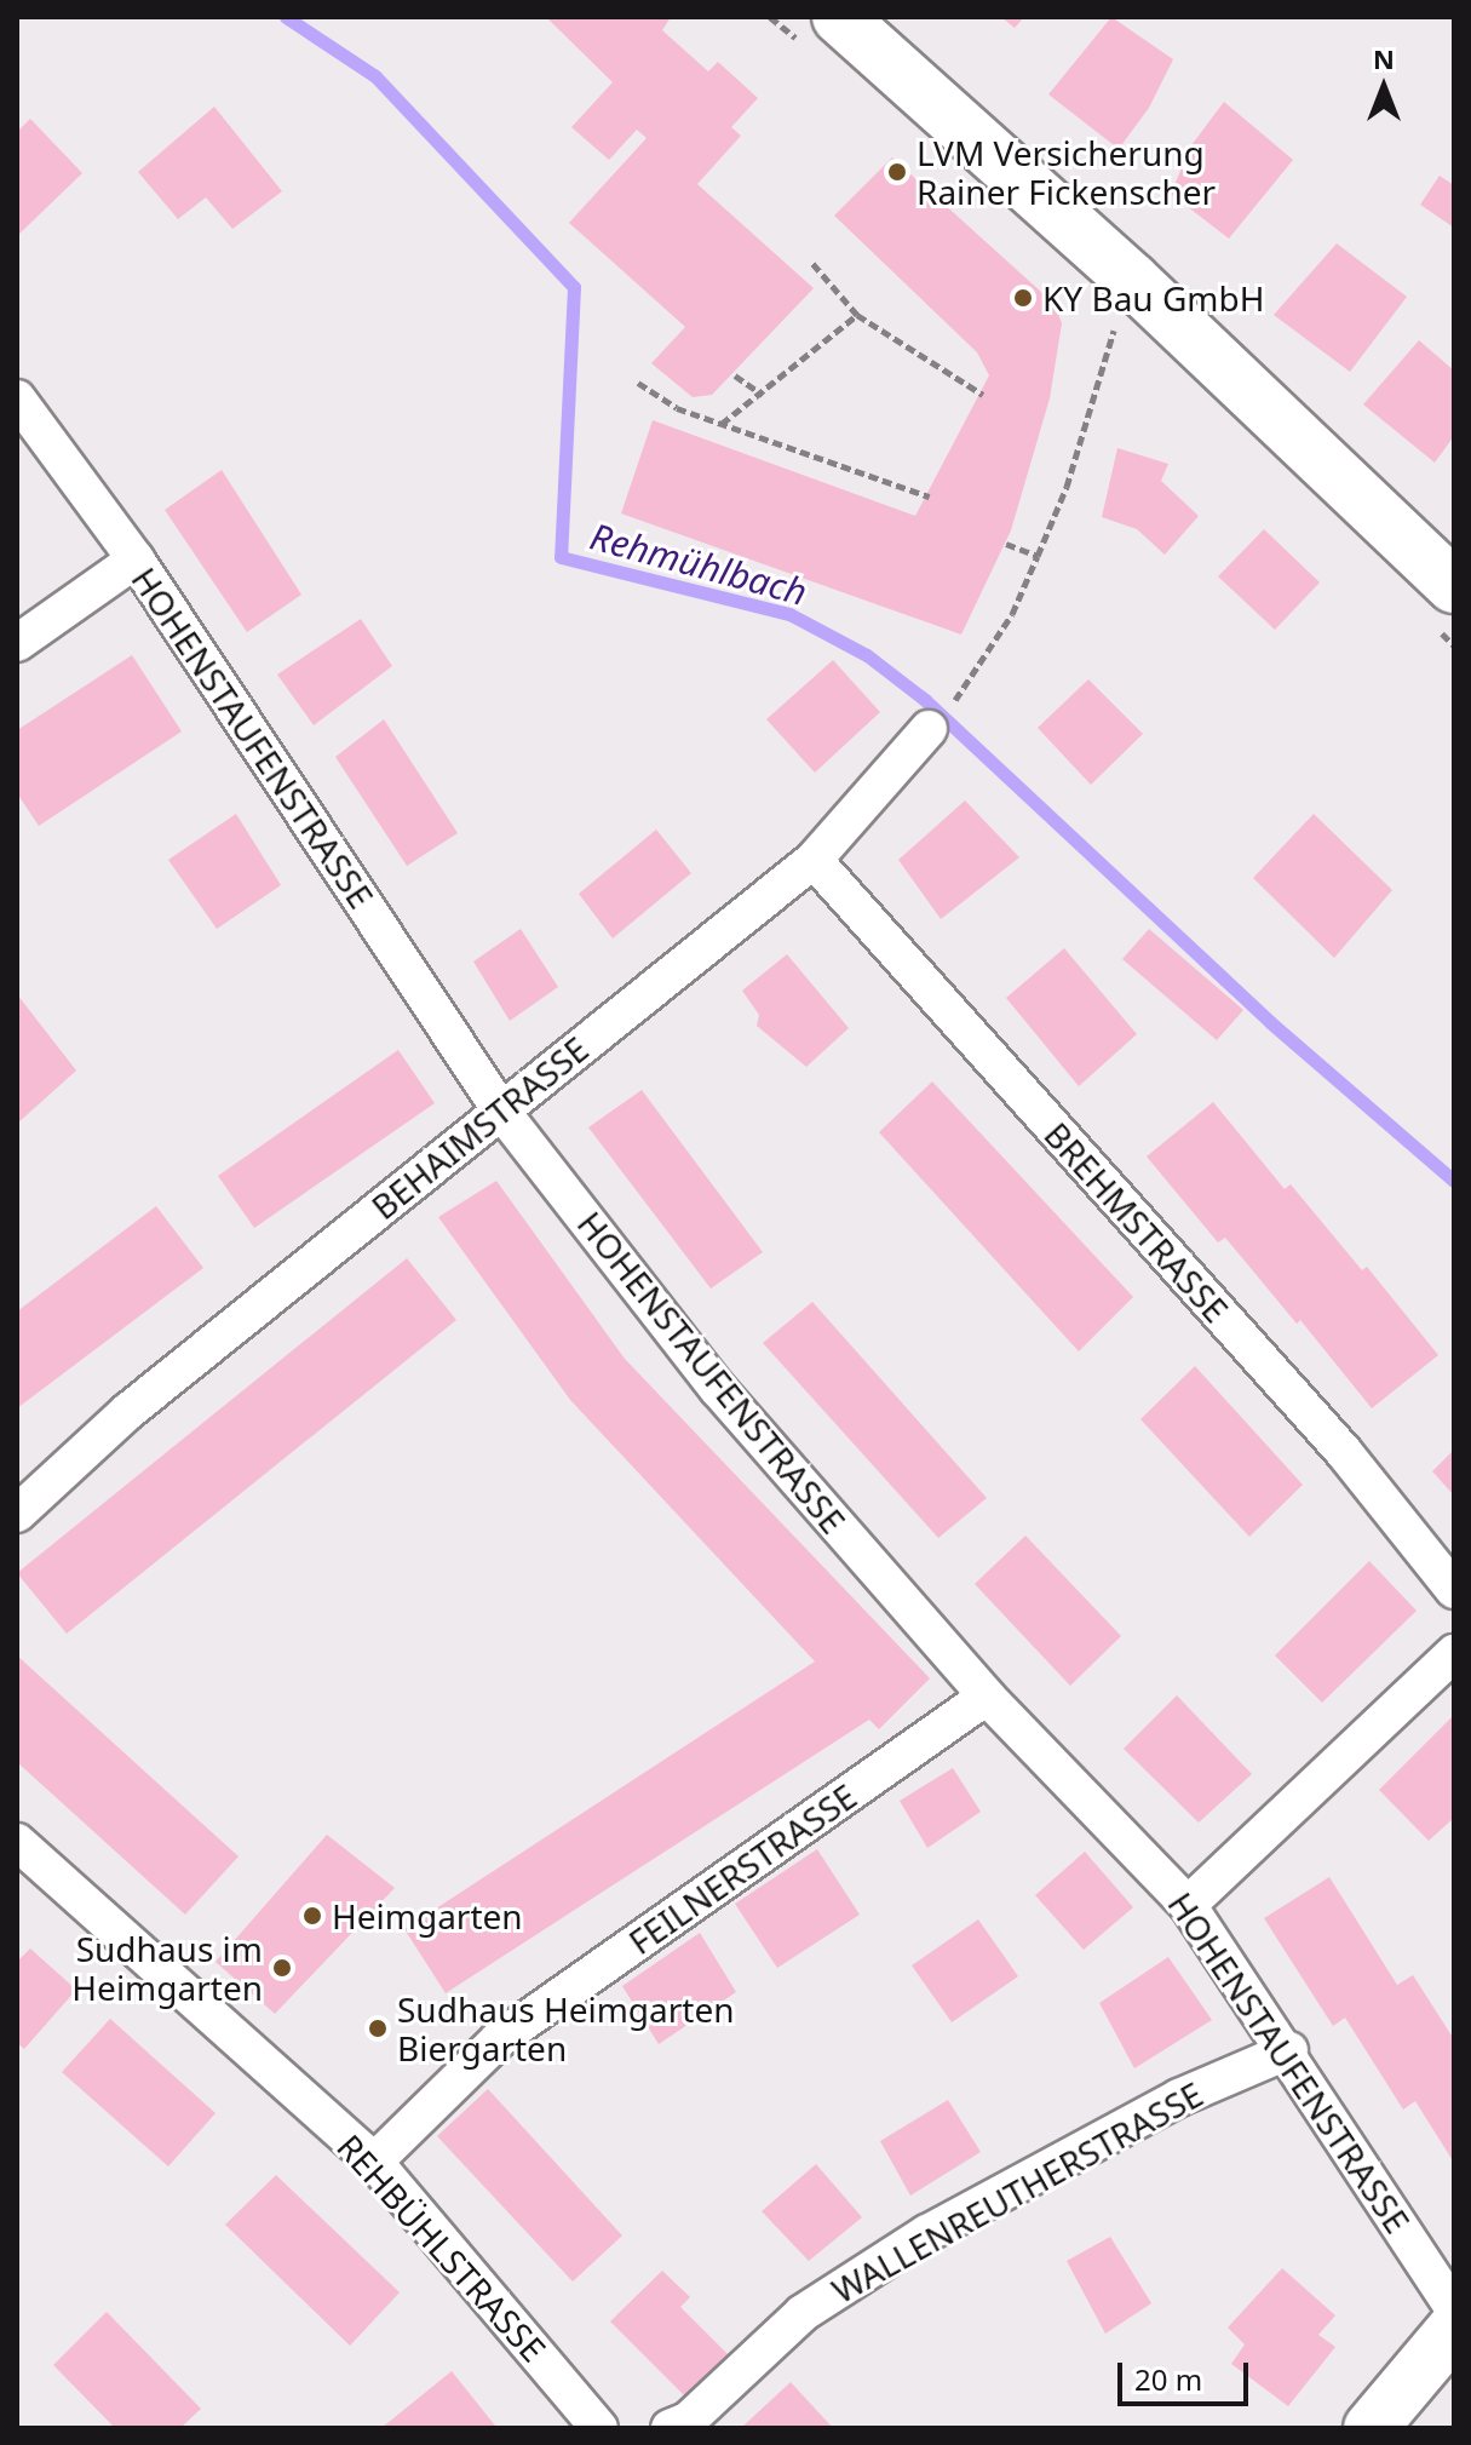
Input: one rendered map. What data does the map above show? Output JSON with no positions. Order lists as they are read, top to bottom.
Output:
{
  "streets": {
    "street": [
      "HOHENSTAUFENSTRASSE",
      "BEHAIMSTRASSE",
      "BREHMSTRASSE",
      "FEILNERSTRASSE",
      "WALLENREUTHERSTRASSE",
      "REHBÜHLSTRASSE"
    ]
  },
  "crossings": [
    ["HOHENSTAUFENSTRASSE", "BEHAIMSTRASSE"],
    ["HOHENSTAUFENSTRASSE", "FEILNERSTRASSE"],
    ["HOHENSTAUFENSTRASSE", "WALLENREUTHERSTRASSE"],
    ["BEHAIMSTRASSE", "BREHMSTRASSE"],
    ["FEILNERSTRASSE", "REHBÜHLSTRASSE"]
  ],
  "water": ["Rehmühlbach"],
  "places": [
    "LVM Versicherung Rainer Fickenscher",
    "KY Bau GmbH",
    "Heimgarten",
    "Sudhaus im Heimgarten",
    "Sudhaus Heimgarten Biergarten"
  ],
  "scale_bar": "20 m",
  "north": "top"
}
